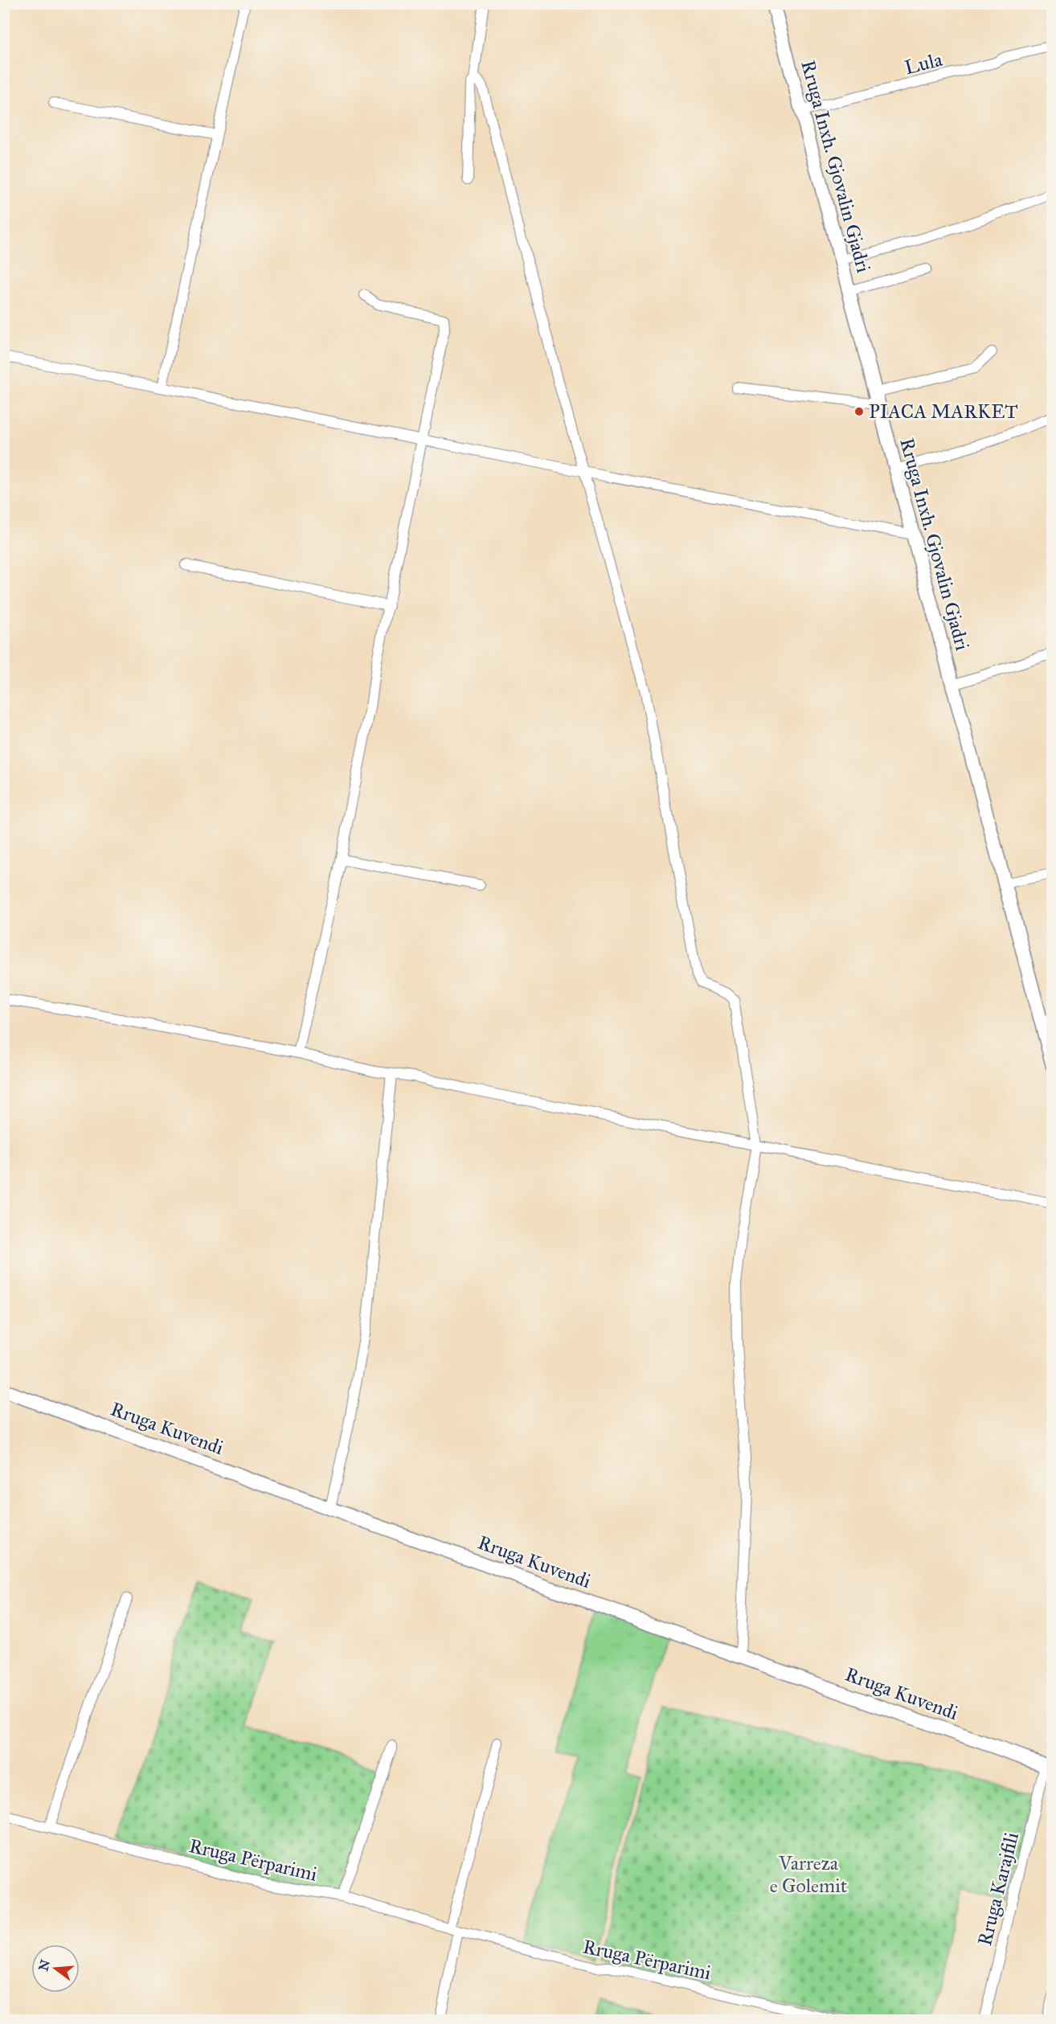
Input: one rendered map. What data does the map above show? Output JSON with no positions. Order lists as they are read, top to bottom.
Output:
{
  "streets": {
    "street": [
      "Lula",
      "Rruga Inxh. Gjovalin Gjadri",
      "Rruga Kuvendi",
      "Rruga Përparimi",
      "Rruga Karajfili"
    ]
  },
  "crossings": [
    ["Lula", "Rruga Inxh. Gjovalin Gjadri"],
    ["Rruga Kuvendi", "Rruga Karajfili"]
  ],
  "parks": ["Varreza e Golemit"],
  "places": ["PIACA MARKET"],
  "north": "left"
}
